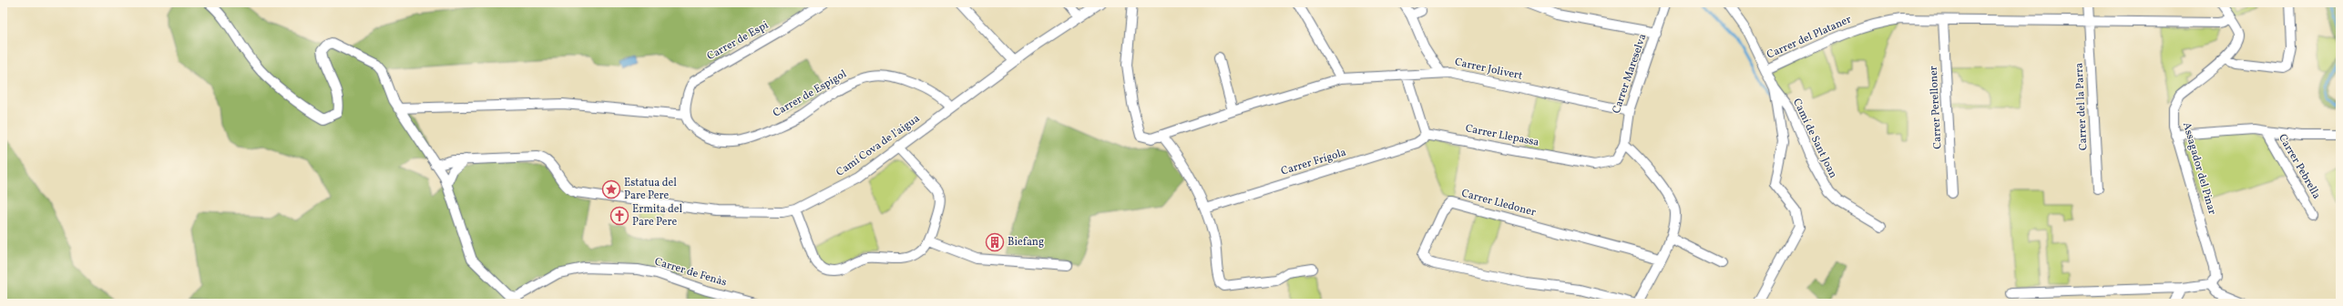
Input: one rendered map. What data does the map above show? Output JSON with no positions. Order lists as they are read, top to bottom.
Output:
{
  "streets": {
    "street": [
      "Carrer del Plataner",
      "Carrer de Espi",
      "Carrer Jolivert",
      "Carrer Mareselva",
      "Carrer de Espigol",
      "Carrer del la Parra",
      "Carrer Perelloner",
      "Carrer Llepassa",
      "Camí de Sant Joan",
      "Camí Cova de l'aigua",
      "Carrer Frígola",
      "Carrer Pebrella",
      "Assagador del Pinar",
      "Carrer Lledoner",
      "Carrer de Fenàs"
    ]
  },
  "crossings": [
    ["Carrer del Plataner", "Carrer del la Parra"],
    ["Carrer del Plataner", "Carrer Perelloner"],
    ["Carrer del Plataner", "Camí de Sant Joan"],
    ["Carrer del Plataner", "Assagador del Pinar"],
    ["Carrer de Espi", "Carrer de Espigol"],
    ["Carrer Jolivert", "Carrer Mareselva"],
    ["Carrer Mareselva", "Carrer Llepassa"],
    ["Carrer de Espigol", "Camí Cova de l'aigua"],
    ["Carrer Llepassa", "Carrer Frígola"],
    ["Carrer Pebrella", "Assagador del Pinar"]
  ],
  "places": {
    "place": ["Estatua del Pare Pere"],
    "church": ["Ermita del Pare Pere"],
    "building": ["Biefang"]
  }
}
